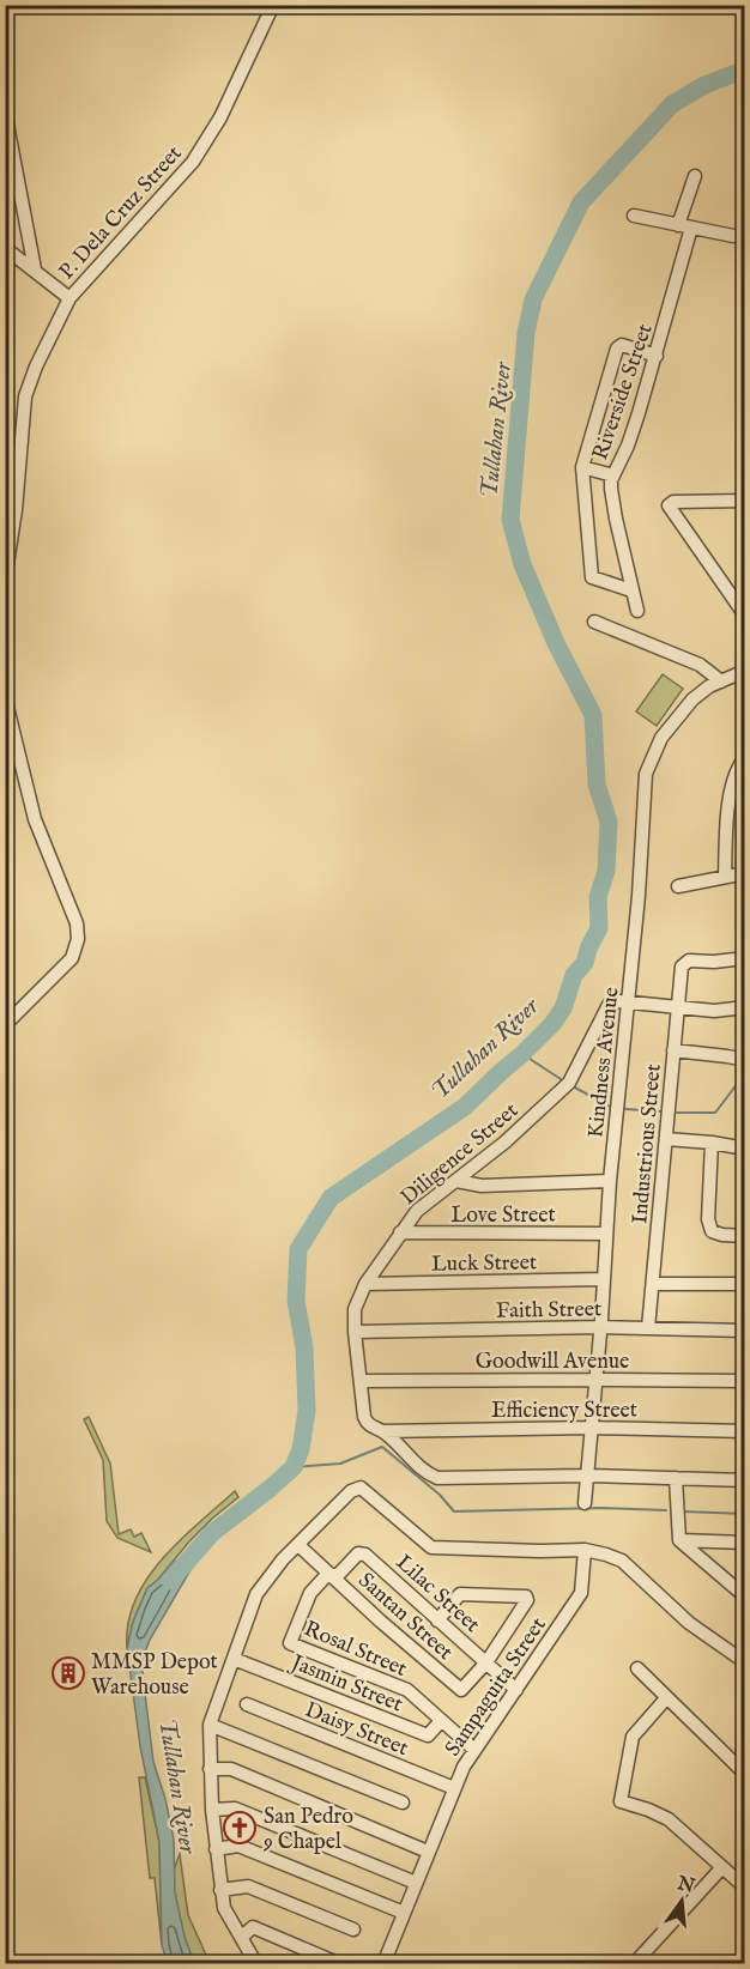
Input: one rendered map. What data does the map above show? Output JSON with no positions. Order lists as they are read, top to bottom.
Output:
{
  "streets": {
    "street": [
      "P. Dela Cruz Street",
      "Riverside Street",
      "Kindness Avenue",
      "Industrious Street",
      "Diligence Street",
      "Love Street",
      "Luck Street",
      "Faith Street",
      "Goodwill Avenue",
      "Efficiency Street",
      "Lilac Street",
      "Santan Street",
      "Rosal Street",
      "Jasmin Street",
      "Sampaguita Street",
      "Daisy Street"
    ]
  },
  "crossings": [
    ["Kindness Avenue", "Diligence Street"],
    ["Kindness Avenue", "Love Street"],
    ["Kindness Avenue", "Luck Street"],
    ["Kindness Avenue", "Faith Street"],
    ["Kindness Avenue", "Goodwill Avenue"],
    ["Kindness Avenue", "Efficiency Street"],
    ["Industrious Street", "Faith Street"],
    ["Diligence Street", "Love Street"],
    ["Diligence Street", "Luck Street"],
    ["Diligence Street", "Faith Street"],
    ["Diligence Street", "Goodwill Avenue"],
    ["Diligence Street", "Efficiency Street"],
    ["Lilac Street", "Santan Street"],
    ["Lilac Street", "Rosal Street"],
    ["Lilac Street", "Sampaguita Street"],
    ["Santan Street", "Rosal Street"],
    ["Rosal Street", "Jasmin Street"],
    ["Rosal Street", "Sampaguita Street"],
    ["Sampaguita Street", "Daisy Street"]
  ],
  "water": ["Tullahan River"],
  "places": {
    "building": ["MMSP Depot Warehouse"],
    "church": ["San Pedro 9 Chapel"]
  },
  "north": "top"
}
